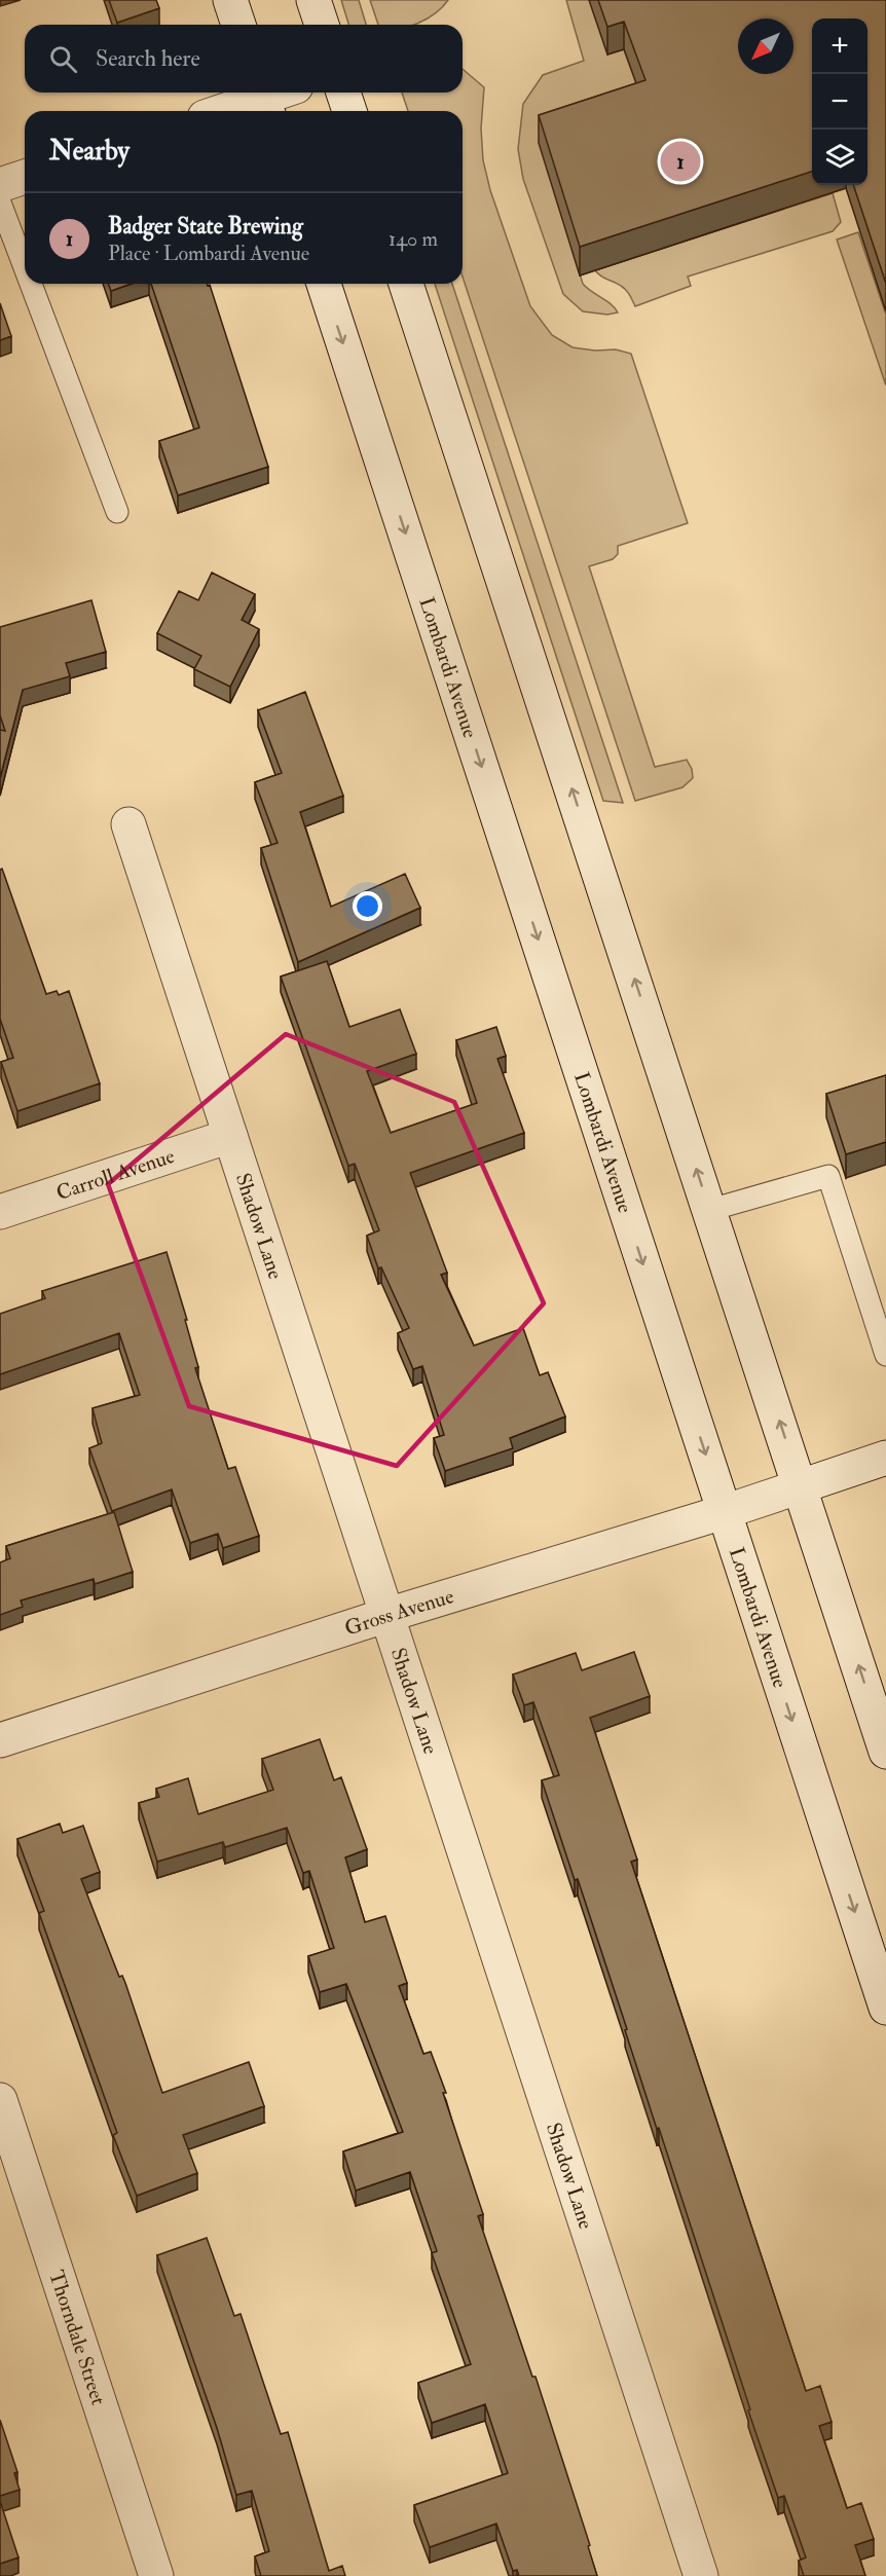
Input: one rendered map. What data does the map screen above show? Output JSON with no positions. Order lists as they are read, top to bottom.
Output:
{
  "streets": {
    "street": [
      "Lombardi Avenue",
      "Carroll Avenue",
      "Shadow Lane",
      "Gross Avenue",
      "Thorndale Street"
    ]
  },
  "crossings": [
    ["Lombardi Avenue", "Gross Avenue"],
    ["Carroll Avenue", "Shadow Lane"],
    ["Shadow Lane", "Gross Avenue"]
  ],
  "north": "bottom left",
  "page": {
    "map_buttons": ["+", "−"],
    "search": "Search here",
    "heading": "Nearby",
    "pins": "1",
    "list": [
      {
        "mark": "1",
        "name": "Badger State Brewing",
        "note": "Place · Lombardi Avenue",
        "value": "140 m"
      }
    ]
  }
}
